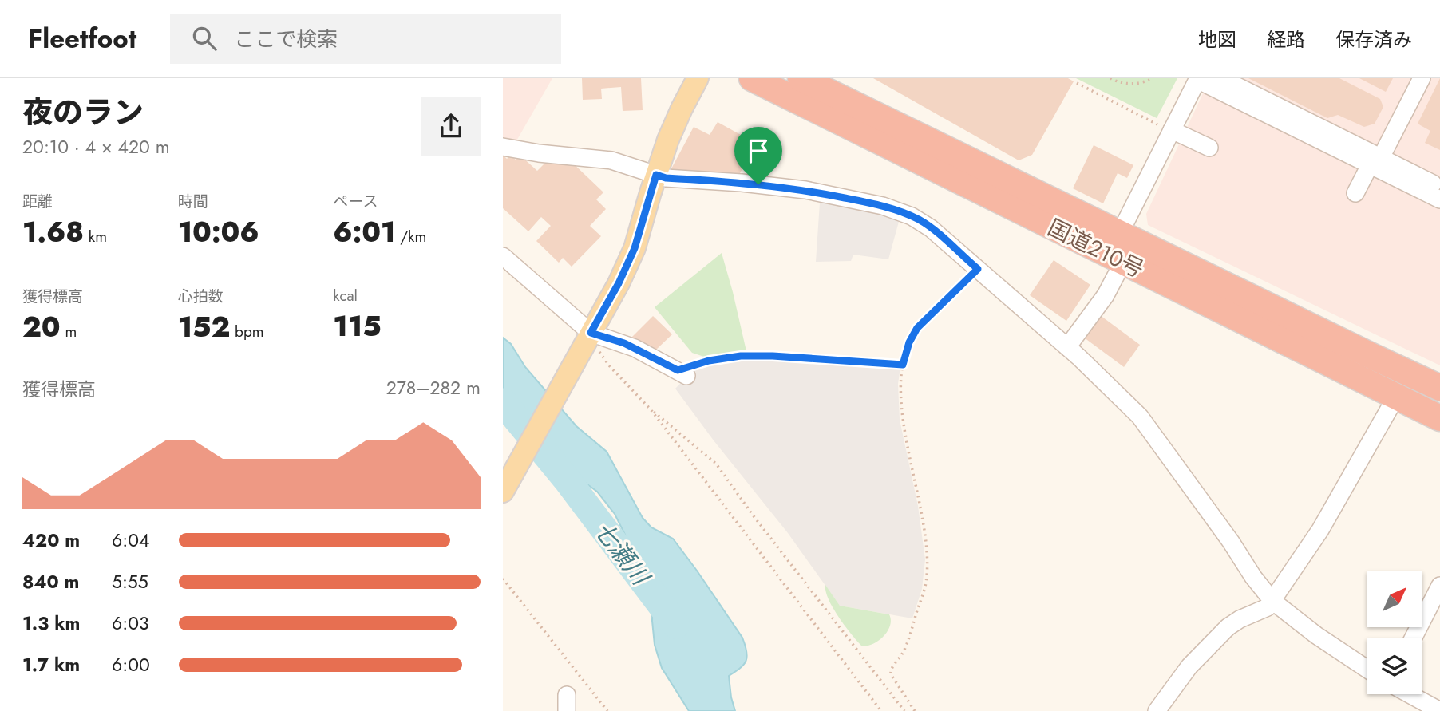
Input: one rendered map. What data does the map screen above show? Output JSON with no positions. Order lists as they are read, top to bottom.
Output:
{
  "streets": {
    "highway": ["国道210号"]
  },
  "water": ["七瀬川"],
  "north": "top right",
  "page": {
    "header": "Fleetfoot",
    "search": "ここで検索",
    "nav": ["地図", "経路", "保存済み"],
    "heading": ["夜のラン", "20:10 · 4 × 420 m"],
    "stats": [
      ["距離", "1.68 km"],
      ["時間", "10:06"],
      ["ペース", "6:01 /km"],
      ["獲得標高", "20 m"],
      ["心拍数", "152 bpm"],
      ["kcal", "115"]
    ],
    "chart": ["獲得標高", "278–282 m"],
    "list": [
      {
        "name": "420 m",
        "note": "6:04"
      },
      {
        "name": "840 m",
        "note": "5:55"
      },
      {
        "name": "1.3 km",
        "note": "6:03"
      },
      {
        "name": "1.7 km",
        "note": "6:00"
      }
    ]
  }
}
